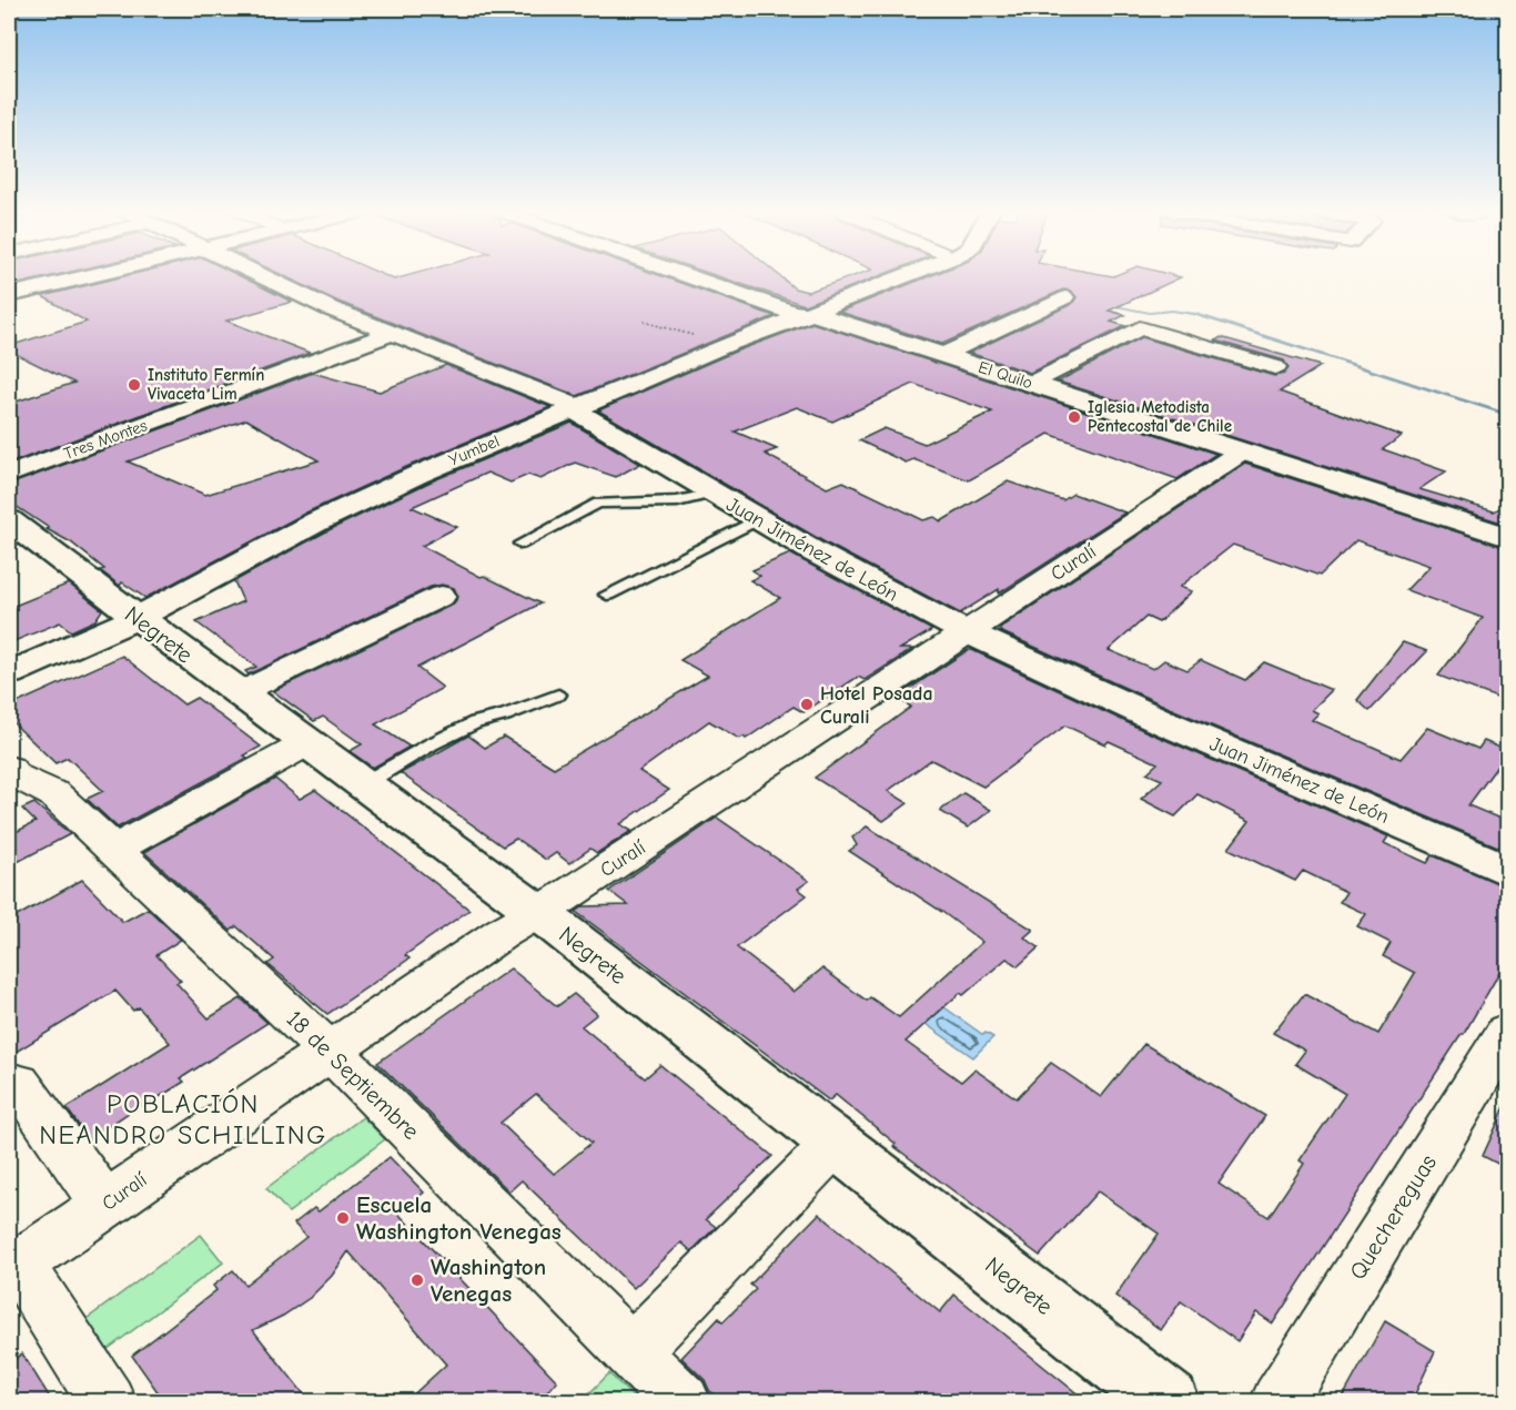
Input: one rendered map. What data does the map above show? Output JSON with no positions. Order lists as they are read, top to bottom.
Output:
{
  "streets": {
    "main road": [
      "El Quilo",
      "Tres Montes",
      "Yumbel",
      "Juan Jiménez de León",
      "Negrete"
    ],
    "street": ["Curalí", "18 de Septiembre", "Quechereguas"]
  },
  "crossings": [
    ["El Quilo", "Yumbel"],
    ["El Quilo", "Curalí"],
    ["Tres Montes", "Juan Jiménez de León"],
    ["Yumbel", "Juan Jiménez de León"],
    ["Yumbel", "Negrete"],
    ["Juan Jiménez de León", "Curalí"],
    ["Curalí", "Negrete"],
    ["Curalí", "18 de Septiembre"]
  ],
  "districts": ["POBLACIÓN NEANDRO SCHILLING"],
  "places": [
    "Instituto Fermín Vivaceta Lim",
    "Iglesia Metodista Pentecostal de Chile",
    "Hotel Posada Curali",
    "Escuela Washington Venegas",
    "Washington Venegas"
  ]
}
